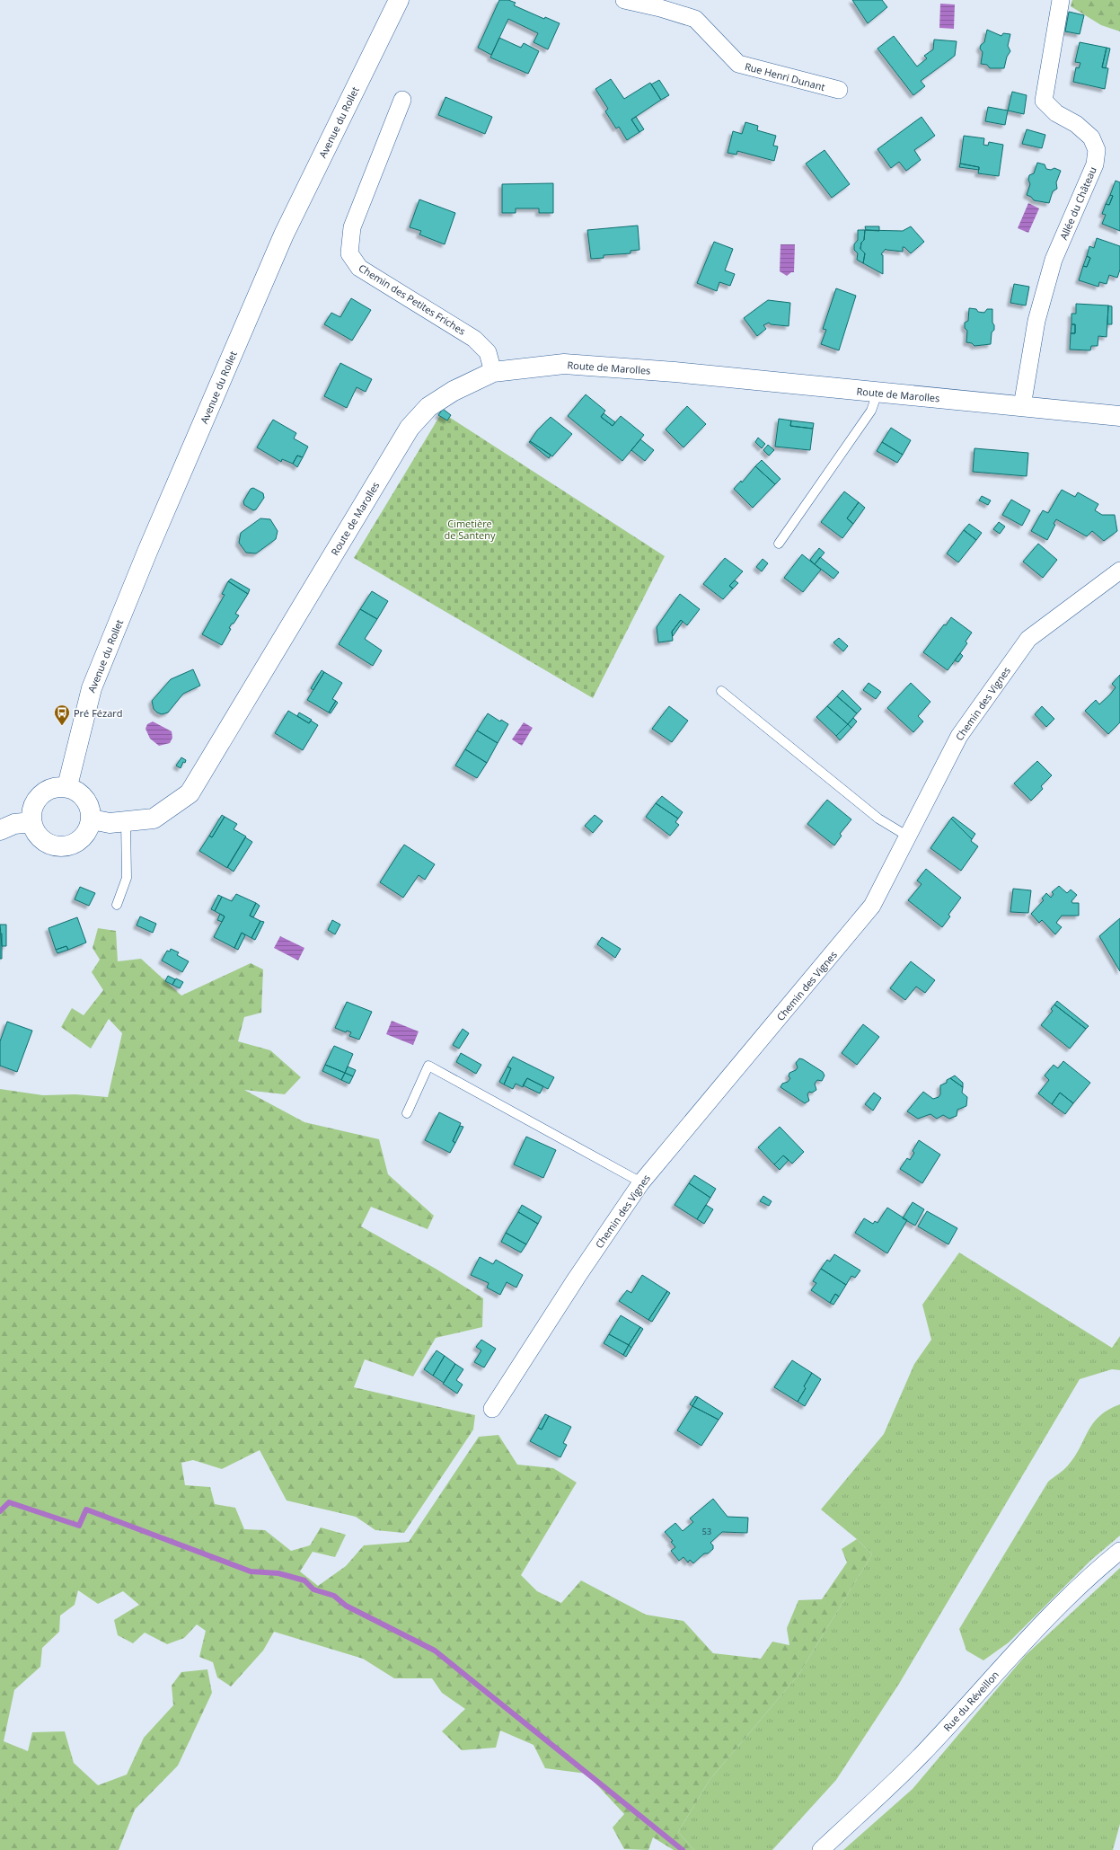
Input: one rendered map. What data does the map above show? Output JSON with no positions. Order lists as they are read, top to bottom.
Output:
{
  "streets": {
    "street": [
      "Rue Henri Dunant",
      "Avenue du Rollet",
      "Allée du Château",
      "Chemin des Petites Friches",
      "Route de Marolles",
      "Chemin des Vignes",
      "Rue du Réveillon"
    ]
  },
  "crossings": [
    ["Avenue du Rollet", "Route de Marolles"],
    ["Allée du Château", "Route de Marolles"],
    ["Chemin des Petites Friches", "Route de Marolles"]
  ],
  "parks": ["Cimetière de Santeny"],
  "places": {
    "bus stop": ["Pré Fézard"]
  },
  "house_numbers": ["53"]
}
